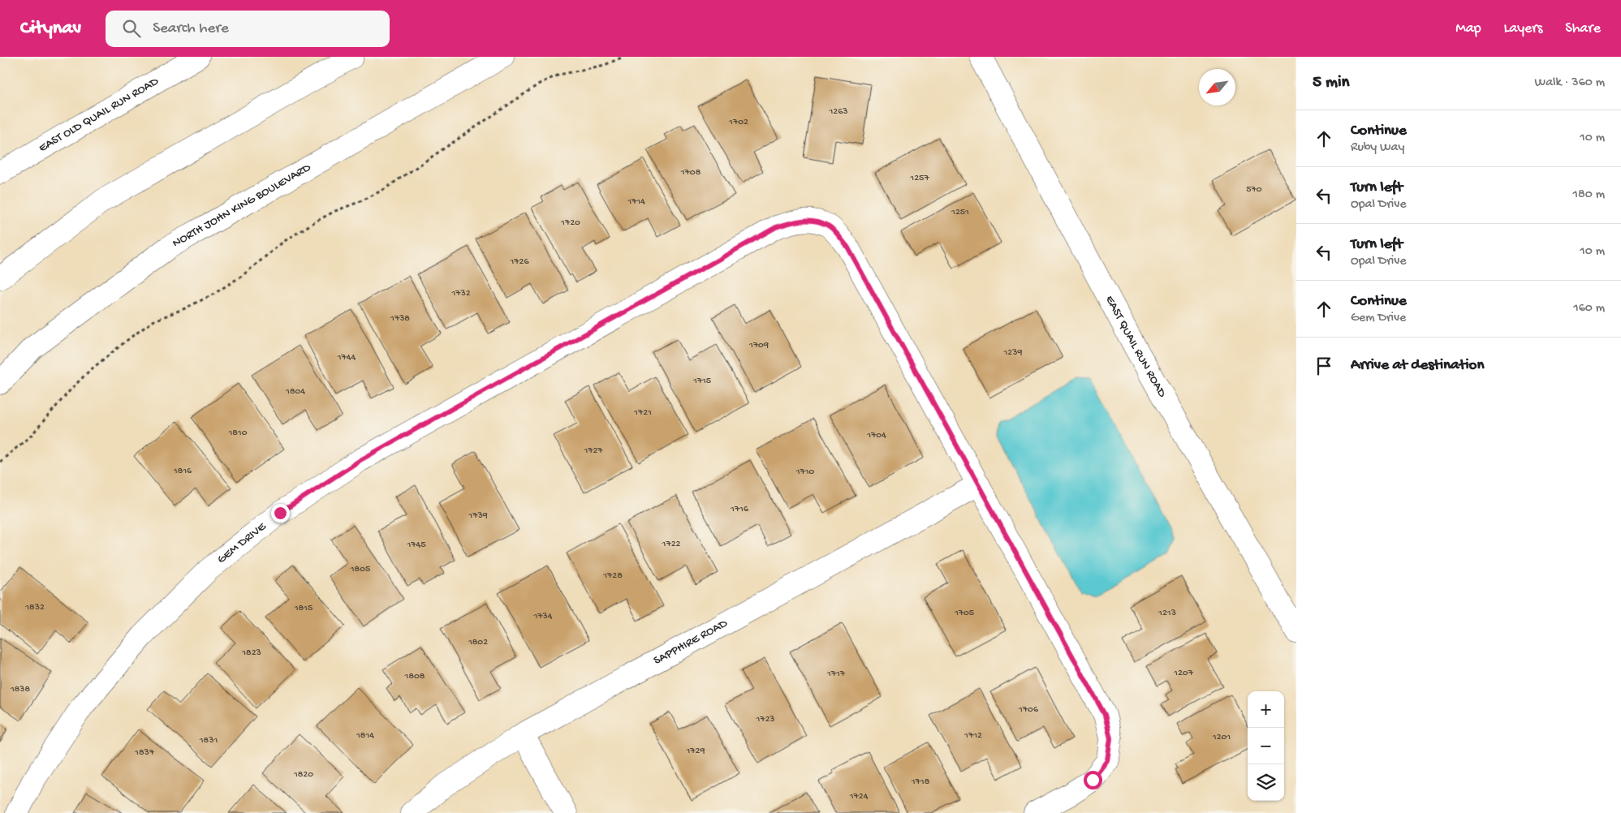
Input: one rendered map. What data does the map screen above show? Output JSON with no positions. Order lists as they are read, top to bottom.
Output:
{
  "streets": {
    "street": [
      "EAST OLD QUAIL RUN ROAD",
      "NORTH JOHN KING BOULEVARD",
      "EAST QUAIL RUN ROAD",
      "GEM DRIVE",
      "SAPPHIRE ROAD"
    ]
  },
  "crossings": [
    ["GEM DRIVE", "SAPPHIRE ROAD"]
  ],
  "house_numbers": [
    "1263",
    "1702",
    "1708",
    "1257",
    "570",
    "1714",
    "1251",
    "1720",
    "1726",
    "1732",
    "1738",
    "1709",
    "1239",
    "1744",
    "1715",
    "1804",
    "1721",
    "1810",
    "1704",
    "1727",
    "1816",
    "1710",
    "1716",
    "1739",
    "1722",
    "1745",
    "1805",
    "1728",
    "1832",
    "1815",
    "1705",
    "1213",
    "1734",
    "1802",
    "1823",
    "1207",
    "1717",
    "1808",
    "1838",
    "1706",
    "1723",
    "1814",
    "1712",
    "1201",
    "1831",
    "1729",
    "1837",
    "1820",
    "1718",
    "1724"
  ],
  "north": "bottom left",
  "page": {
    "header": "Citynav",
    "search": "Search here",
    "nav": ["Map", "Layers", "Share"],
    "heading": ["5 min", "Walk · 360 m"],
    "list": [
      ["Continue", "Ruby Way", "10 m"],
      ["Turn left", "Opal Drive", "180 m"],
      ["Turn left", "Opal Drive", "10 m"],
      ["Continue", "Gem Drive", "160 m"],
      "Arrive at destination"
    ],
    "map_buttons": ["+", "−"]
  }
}
